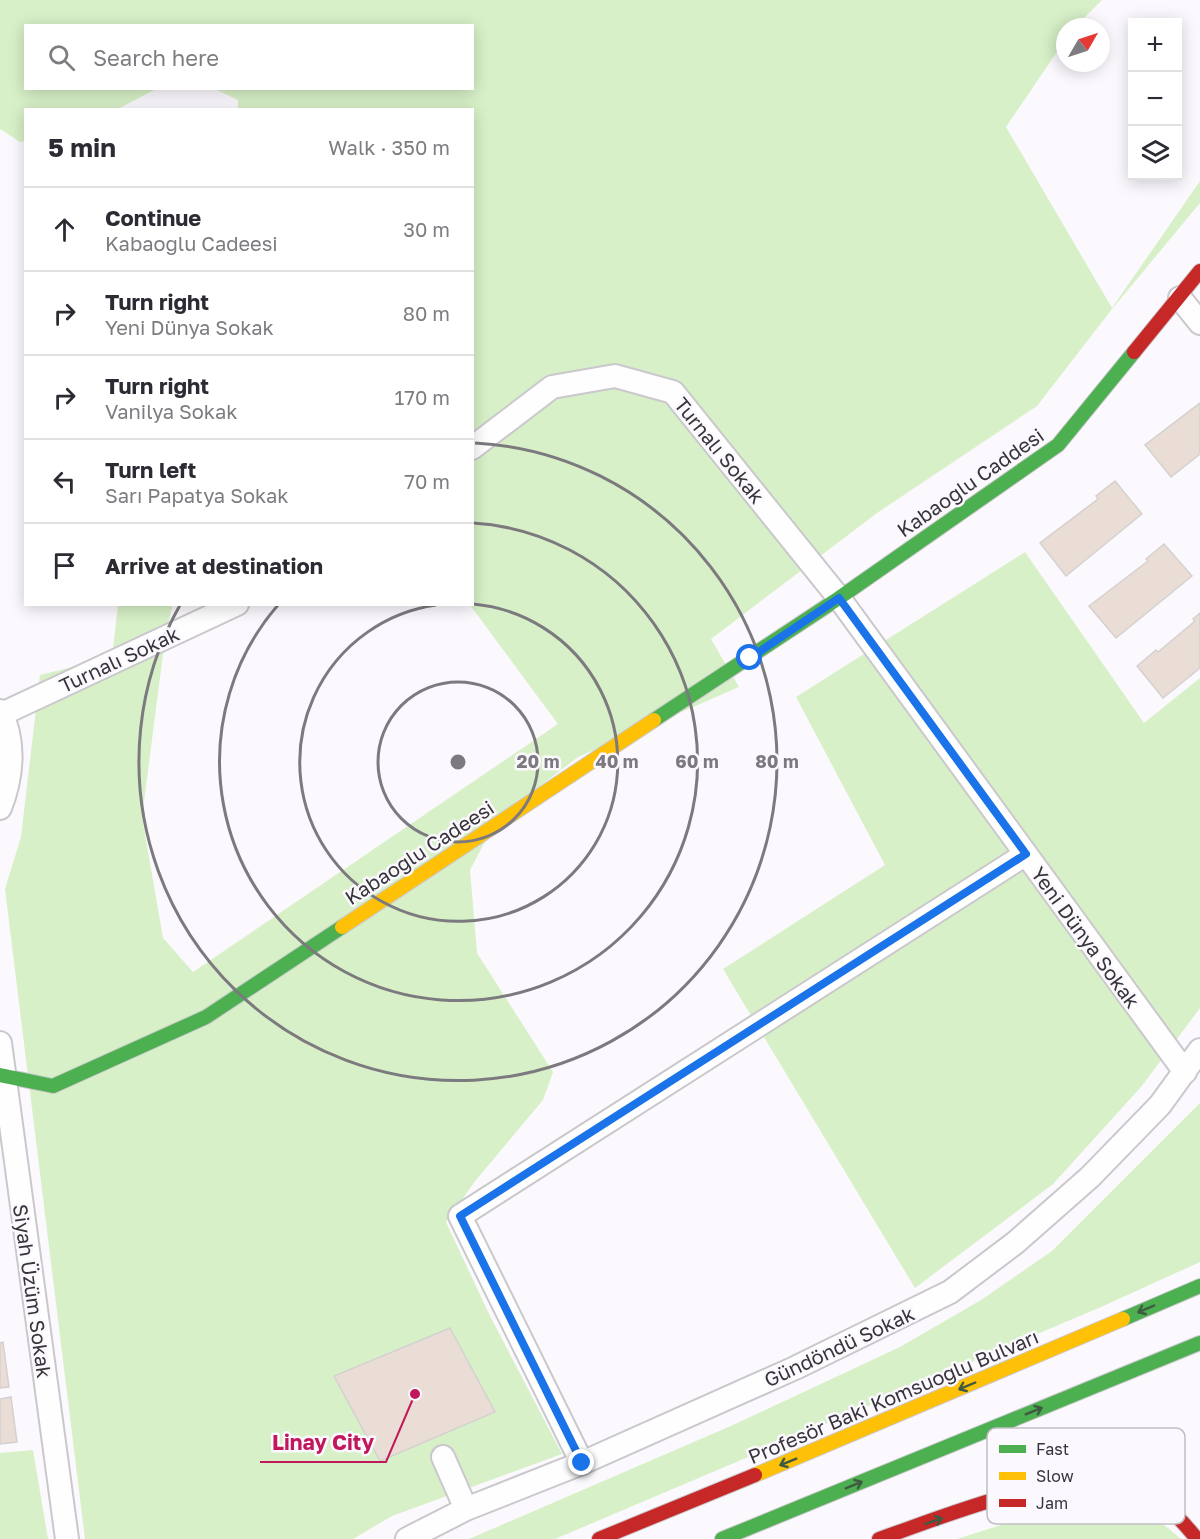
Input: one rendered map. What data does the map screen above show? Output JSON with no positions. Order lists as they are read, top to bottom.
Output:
{
  "streets": {
    "main road": ["Kabaoğlu Caddesi", "Kabaoğlu Cadeesi", "Profesör Baki Komsuoğlu Bulvarı"],
    "street": [
      "Turnalı Sokak",
      "Yeni Dünya Sokak",
      "Siyah Üzüm Sokak",
      "Gündöndü Sokak"
    ]
  },
  "crossings": [
    ["Turnalı Sokak", "Kabaoğlu Caddesi"],
    ["Turnalı Sokak", "Kabaoğlu Cadeesi"],
    ["Turnalı Sokak", "Yeni Dünya Sokak"],
    ["Kabaoğlu Caddesi", "Kabaoğlu Cadeesi"],
    ["Kabaoğlu Caddesi", "Yeni Dünya Sokak"],
    ["Kabaoğlu Cadeesi", "Yeni Dünya Sokak"],
    ["Kabaoğlu Cadeesi", "Siyah Üzüm Sokak"],
    ["Yeni Dünya Sokak", "Gündöndü Sokak"]
  ],
  "places": ["Linay City"],
  "legend": ["Fast", "Slow", "Jam"],
  "north": "top right",
  "page": {
    "map_buttons": ["+", "−"],
    "search": "Search here",
    "heading": ["5 min", "Walk · 350 m"],
    "list": [
      ["Continue", "Kabaoğlu Cadeesi", "30 m"],
      ["Turn right", "Yeni Dünya Sokak", "80 m"],
      ["Turn right", "Vanilya Sokak", "170 m"],
      ["Turn left", "Sarı Papatya Sokak", "70 m"],
      "Arrive at destination"
    ]
  },
  "rings": [
    "20 m",
    "40 m",
    "60 m",
    "80 m"
  ]
}
